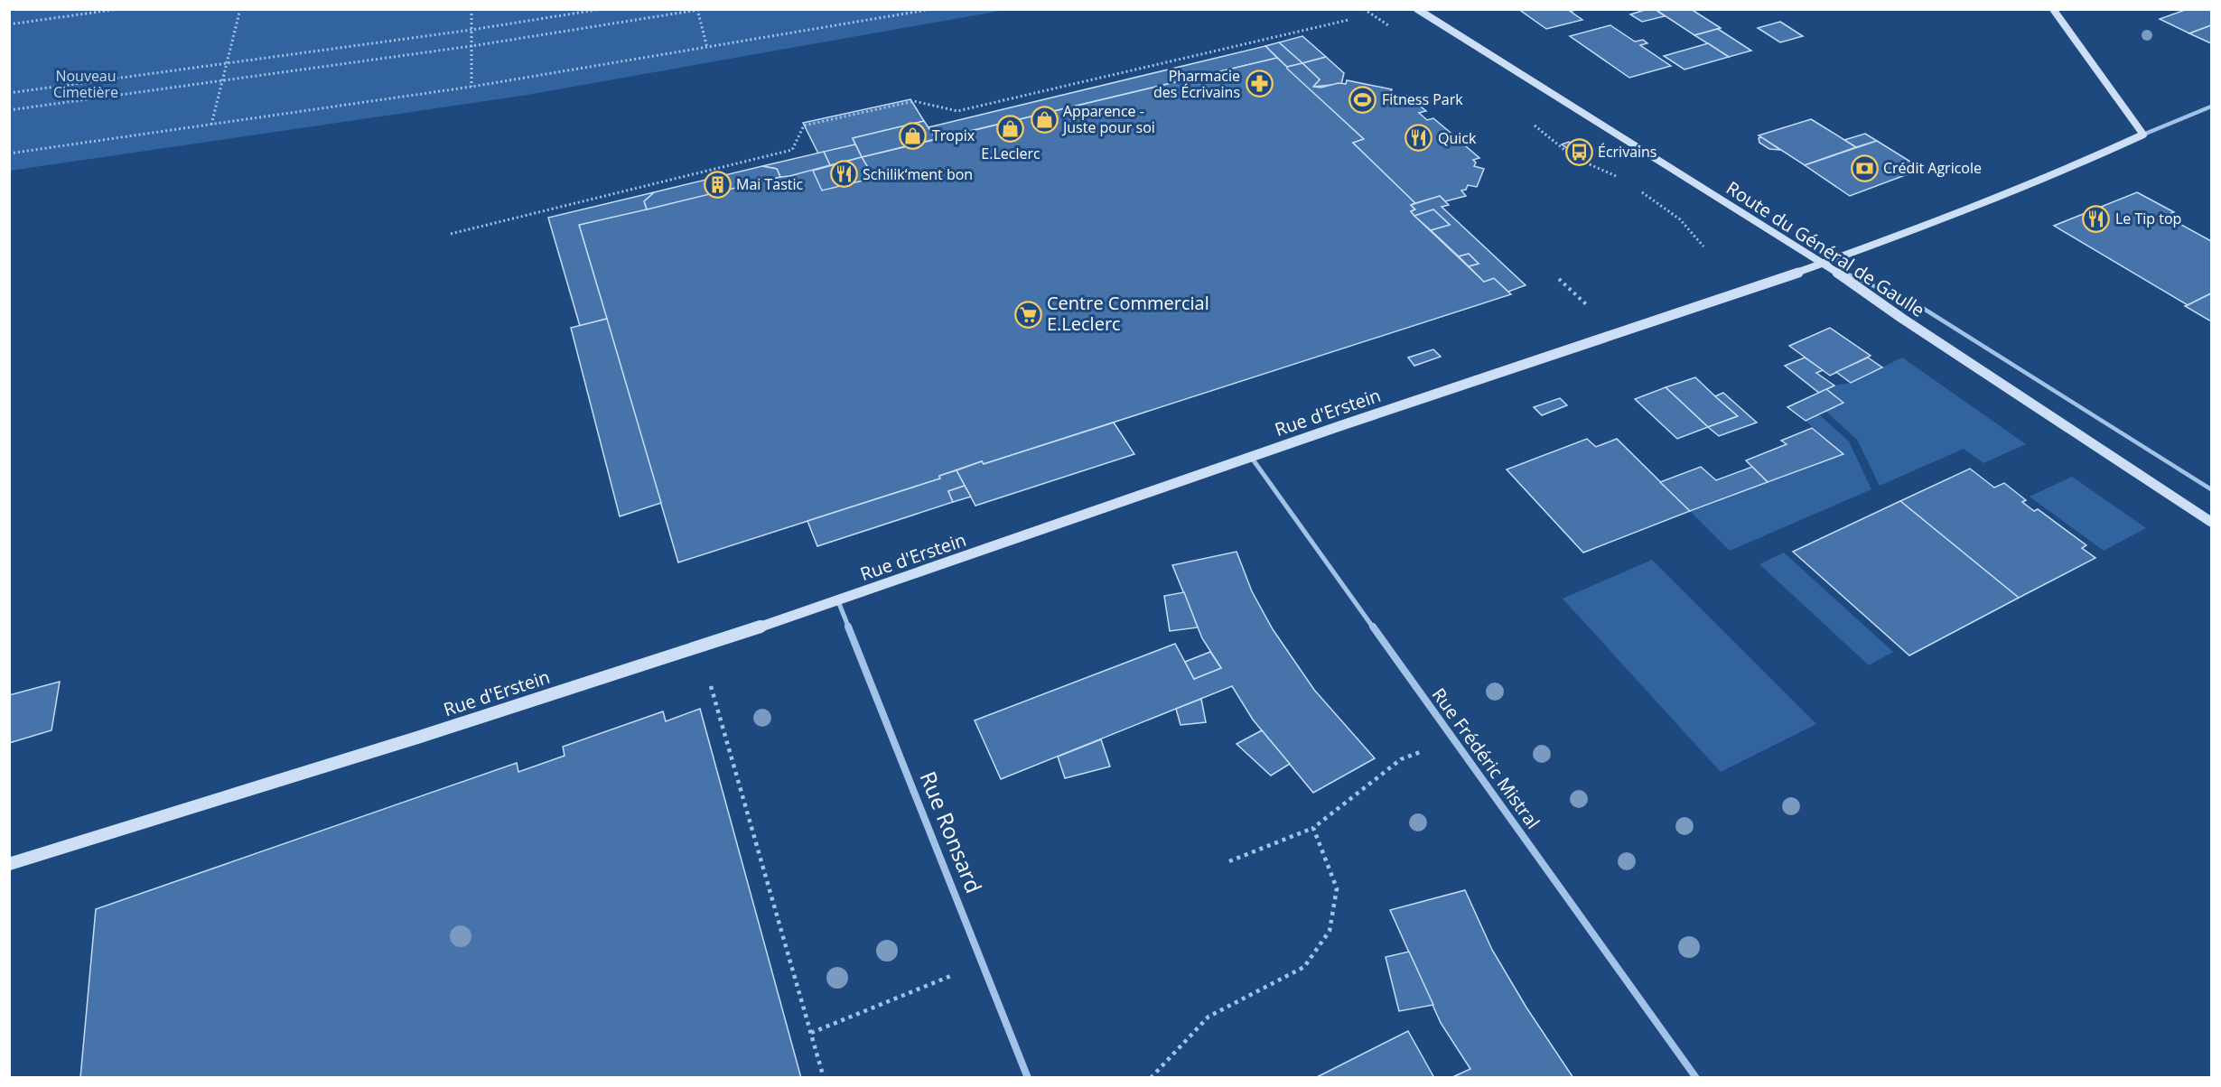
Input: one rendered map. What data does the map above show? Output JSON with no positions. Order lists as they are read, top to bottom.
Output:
{
  "streets": {
    "street": [
      "Route du Général de Gaulle",
      "Rue d'Erstein",
      "Rue Frédéric Mistral",
      "Rue Ronsard"
    ]
  },
  "crossings": [
    ["Route du Général de Gaulle", "Rue d'Erstein"],
    ["Rue d'Erstein", "Rue Frédéric Mistral"],
    ["Rue d'Erstein", "Rue Ronsard"]
  ],
  "parks": ["Nouveau Cimetière"],
  "places": {
    "pharmacy": ["Pharmacie des Écrivains"],
    "sports": ["Fitness Park"],
    "shop": ["Apparence - Juste pour soi", "E.Leclerc", "Tropix"],
    "restaurant": ["Quick", "Schilik‘ment bon", "Le Tip top"],
    "bus stop": ["Écrivains"],
    "bank": ["Crédit Agricole"],
    "building": ["Mai Tastic"],
    "supermarket": ["Centre Commercial E.Leclerc"]
  }
}
